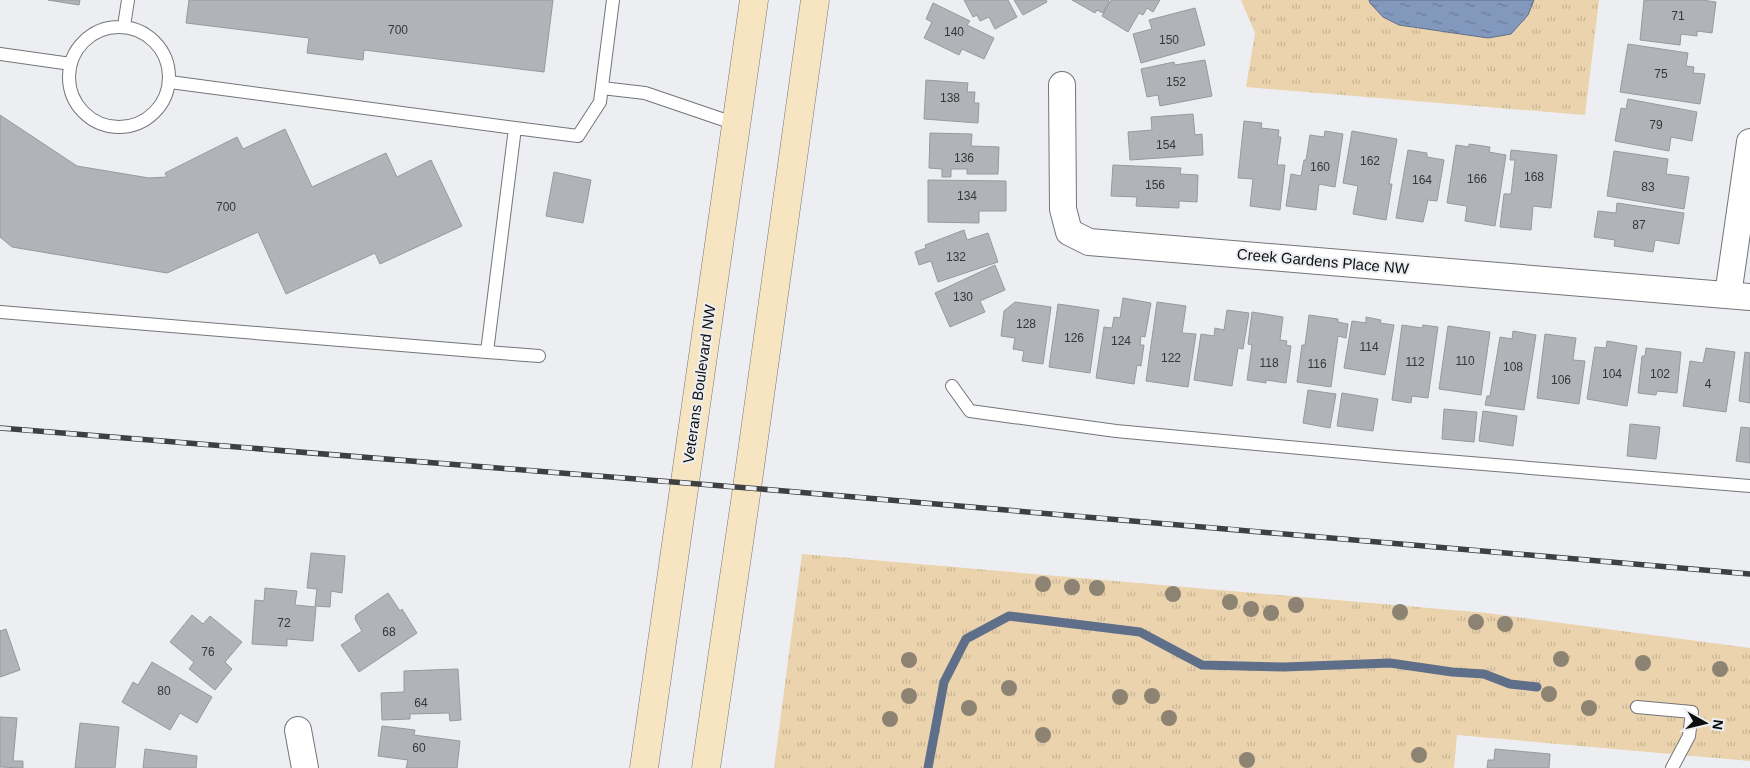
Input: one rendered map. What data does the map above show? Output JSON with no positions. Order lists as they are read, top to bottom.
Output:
{
  "streets": {
    "main road": ["Veterans Boulevard NW"],
    "street": ["Creek Gardens Place NW"]
  },
  "house_numbers": [
    "71",
    "700",
    "140",
    "150",
    "75",
    "152",
    "138",
    "79",
    "154",
    "136",
    "162",
    "160",
    "168",
    "166",
    "164",
    "156",
    "83",
    "134",
    "700",
    "87",
    "132",
    "130",
    "128",
    "126",
    "124",
    "114",
    "122",
    "110",
    "112",
    "118",
    "116",
    "108",
    "104",
    "102",
    "106",
    "4",
    "72",
    "68",
    "76",
    "80",
    "64",
    "60"
  ],
  "north": "right"
}
